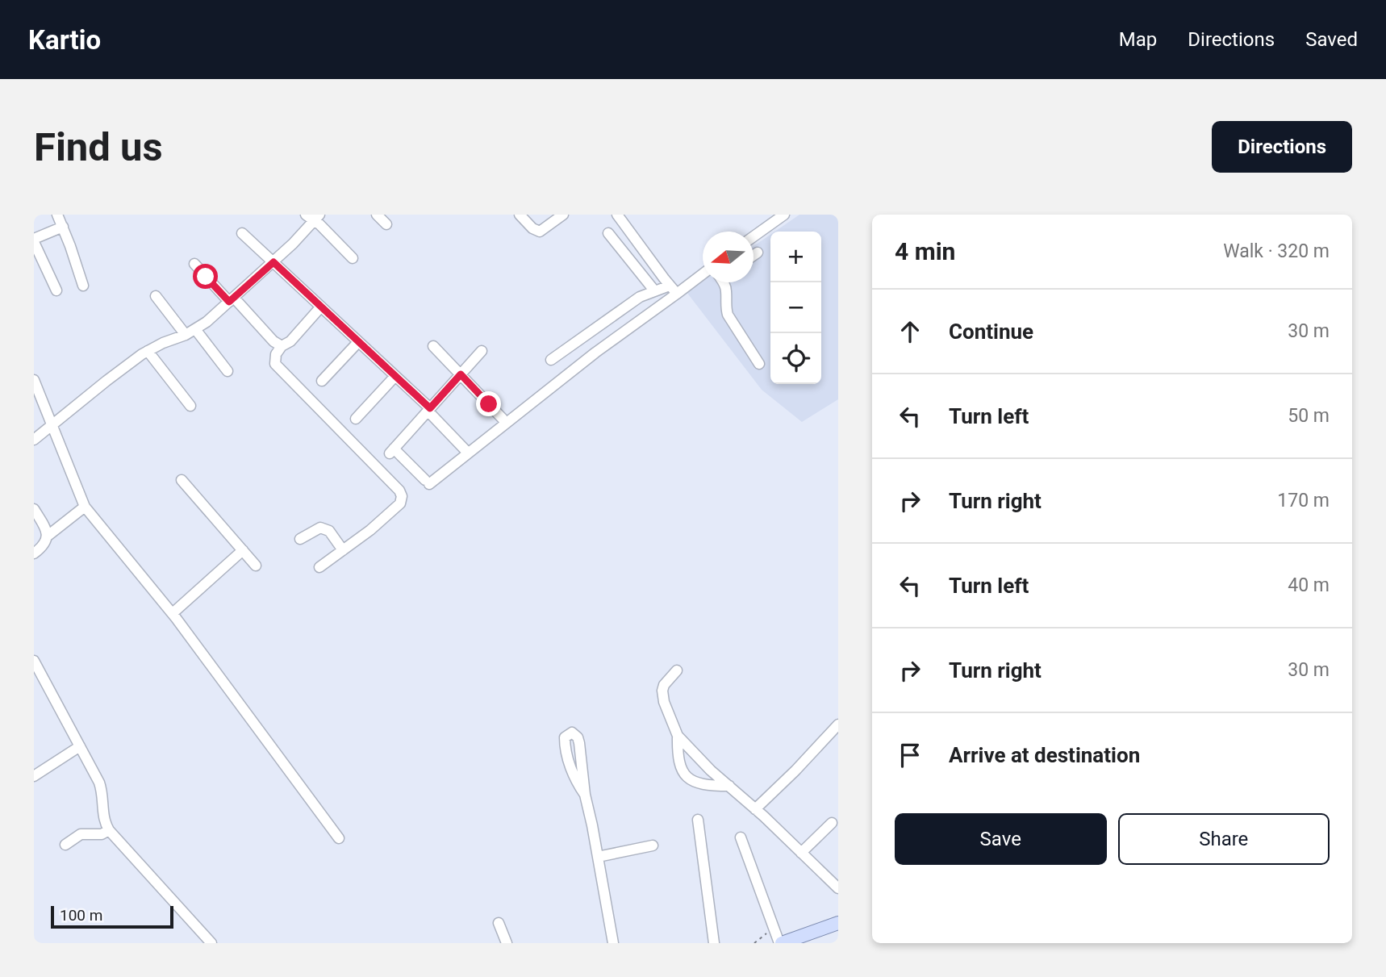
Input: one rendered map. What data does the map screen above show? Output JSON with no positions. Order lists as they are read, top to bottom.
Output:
{
  "scale_bar": "100 m",
  "north": "left",
  "page": {
    "header": "Kartio",
    "nav": ["Map", "Directions", "Saved"],
    "buttons": [
      "Directions",
      ["Save", "Share"]
    ],
    "title": "Find us",
    "heading": ["4 min", "Walk · 320 m"],
    "map_buttons": ["+", "−"],
    "list": [
      ["Continue", "30 m"],
      ["Turn left", "50 m"],
      ["Turn right", "170 m"],
      ["Turn left", "40 m"],
      ["Turn right", "30 m"],
      "Arrive at destination"
    ],
    "scale": "100 m"
  }
}
